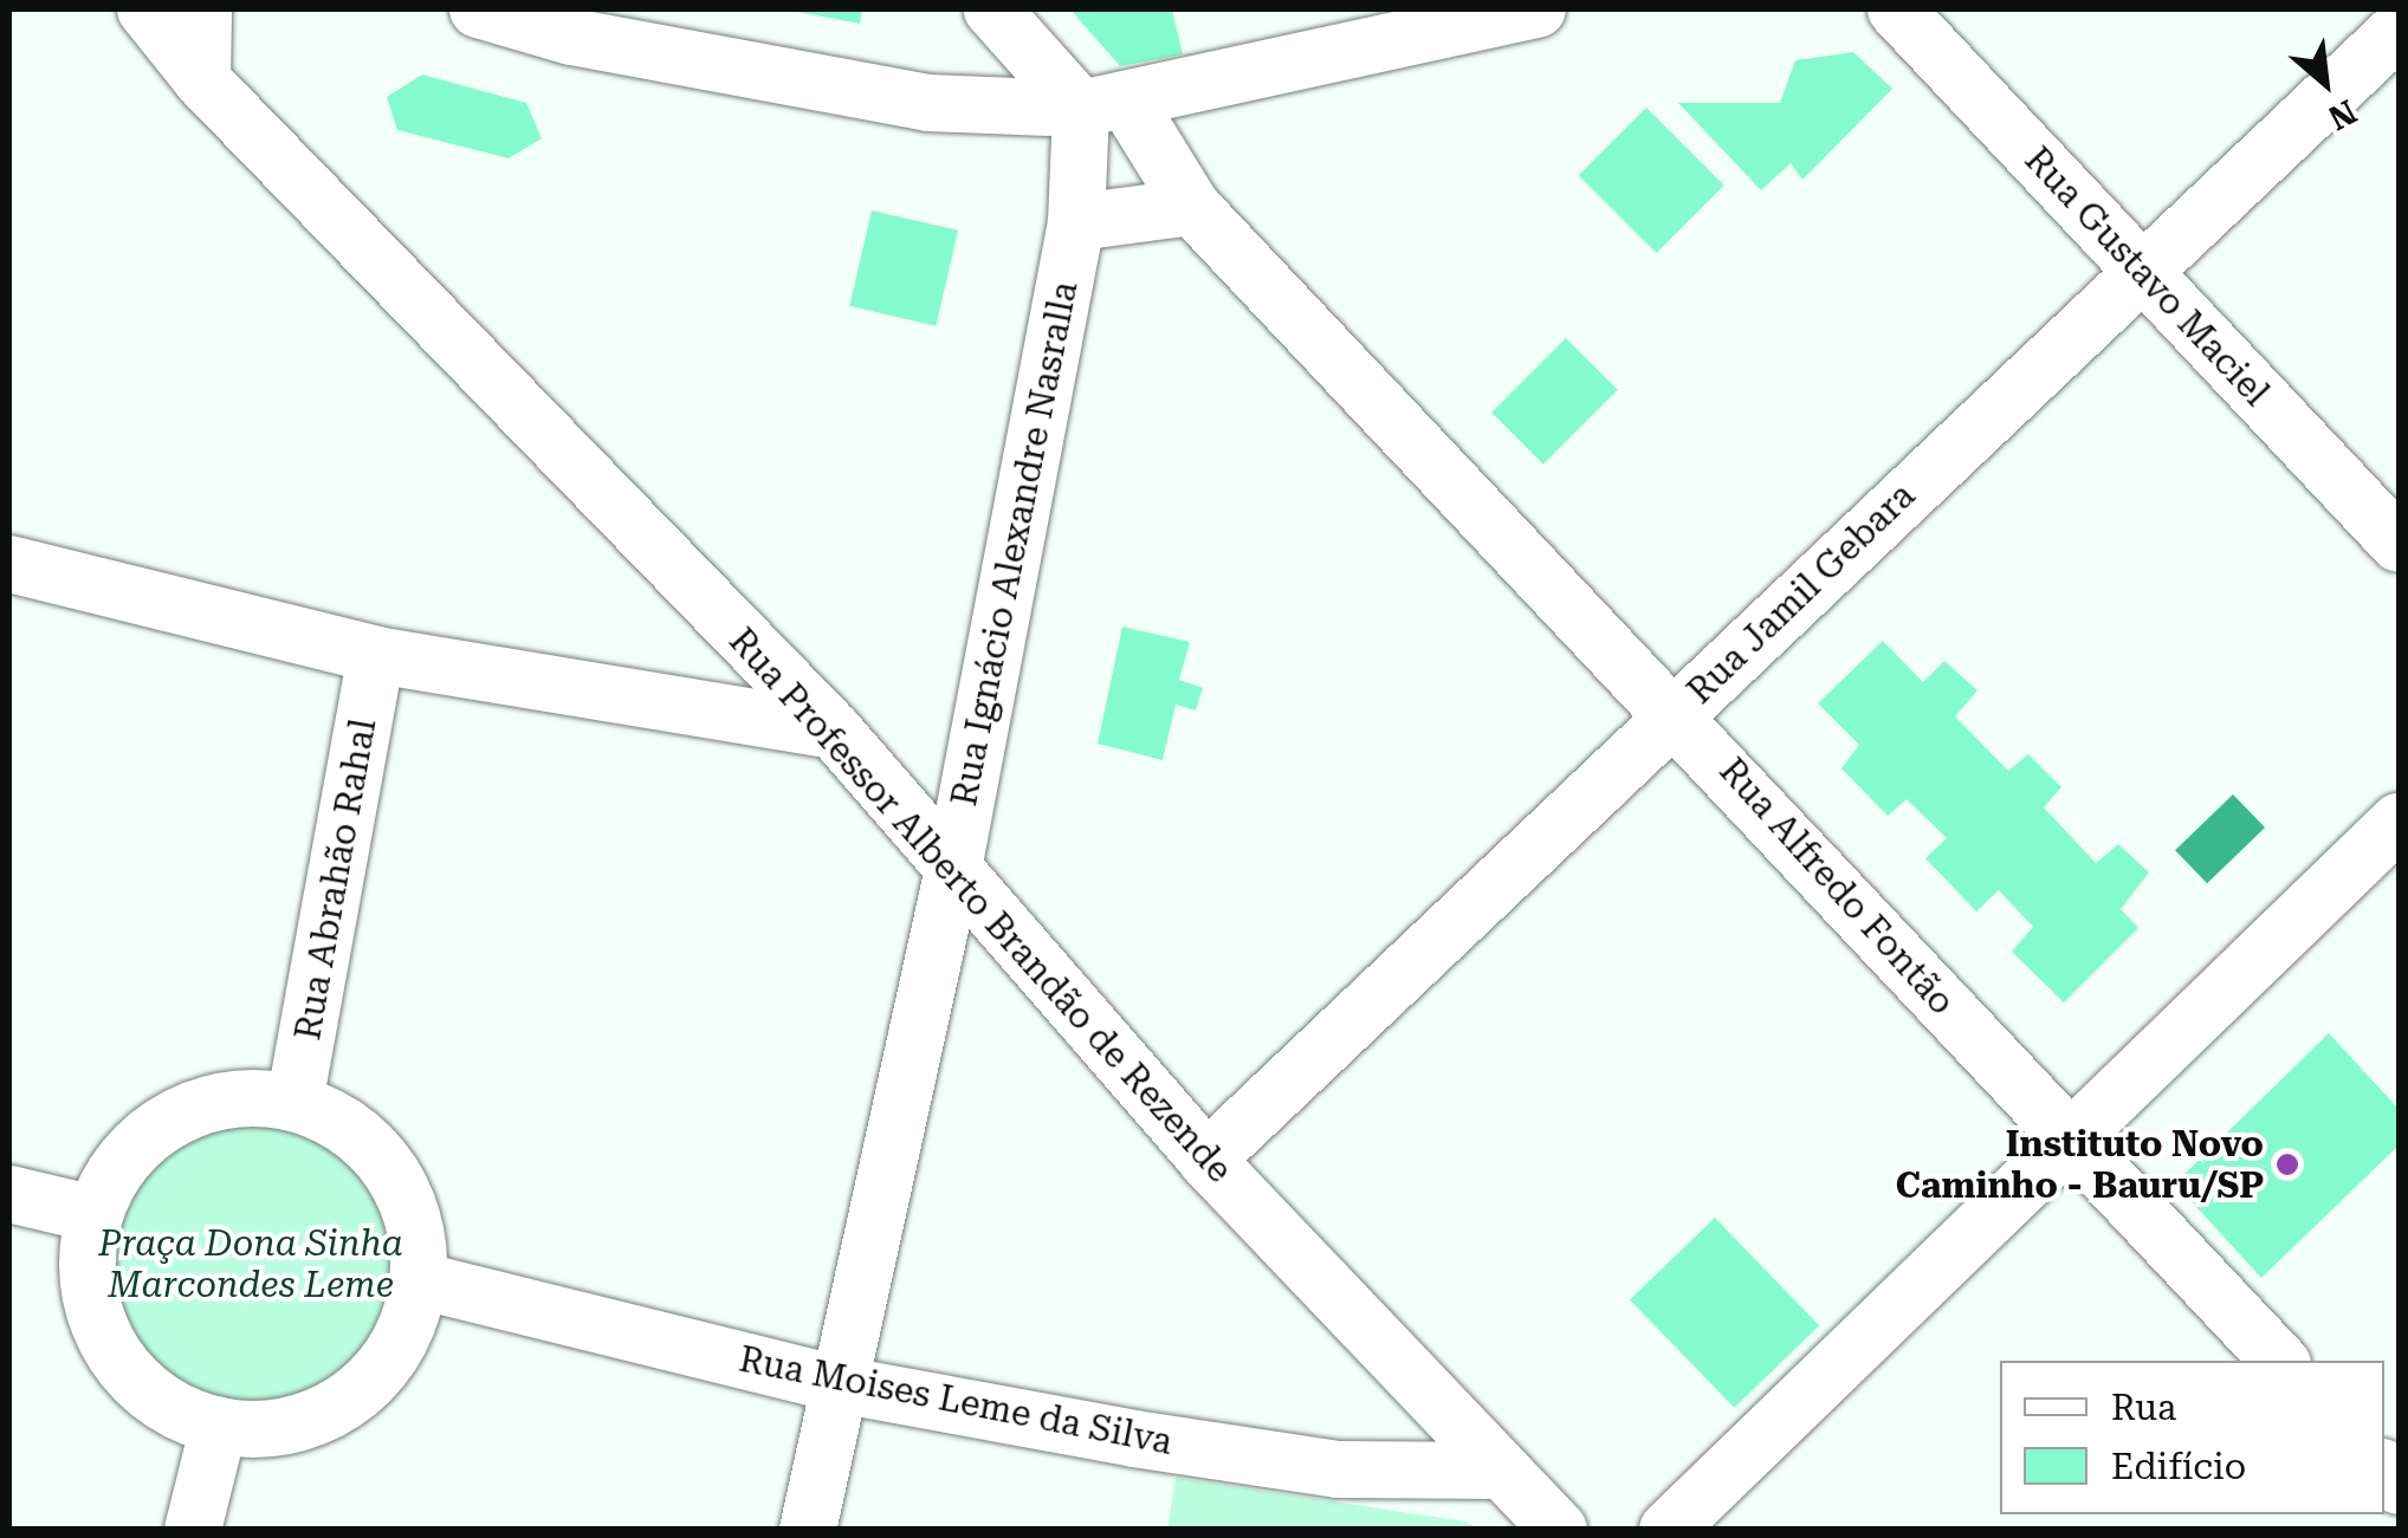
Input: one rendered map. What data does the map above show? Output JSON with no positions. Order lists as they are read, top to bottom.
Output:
{
  "streets": {
    "street": [
      "Rua Gustavo Maciel",
      "Rua Ignácio Alexandre Nasralla",
      "Rua Jamil Gebara",
      "Rua Abrahão Rahal",
      "Rua Alfredo Fontão",
      "Rua Professor Alberto Brandão de Rezende",
      "Rua Moises Leme da Silva"
    ]
  },
  "crossings": [
    ["Rua Gustavo Maciel", "Rua Jamil Gebara"],
    ["Rua Ignácio Alexandre Nasralla", "Rua Alfredo Fontão"],
    ["Rua Ignácio Alexandre Nasralla", "Rua Professor Alberto Brandão de Rezende"],
    ["Rua Ignácio Alexandre Nasralla", "Rua Moises Leme da Silva"],
    ["Rua Jamil Gebara", "Rua Alfredo Fontão"],
    ["Rua Jamil Gebara", "Rua Professor Alberto Brandão de Rezende"],
    ["Rua Abrahão Rahal", "Rua Moises Leme da Silva"],
    ["Rua Professor Alberto Brandão de Rezende", "Rua Moises Leme da Silva"]
  ],
  "parks": ["Praça Dona Sinha Marcondes Leme"],
  "places": ["Instituto Novo Caminho - Bauru/SP"],
  "legend": ["Rua", "Edifício"],
  "north": "bottom right"
}
